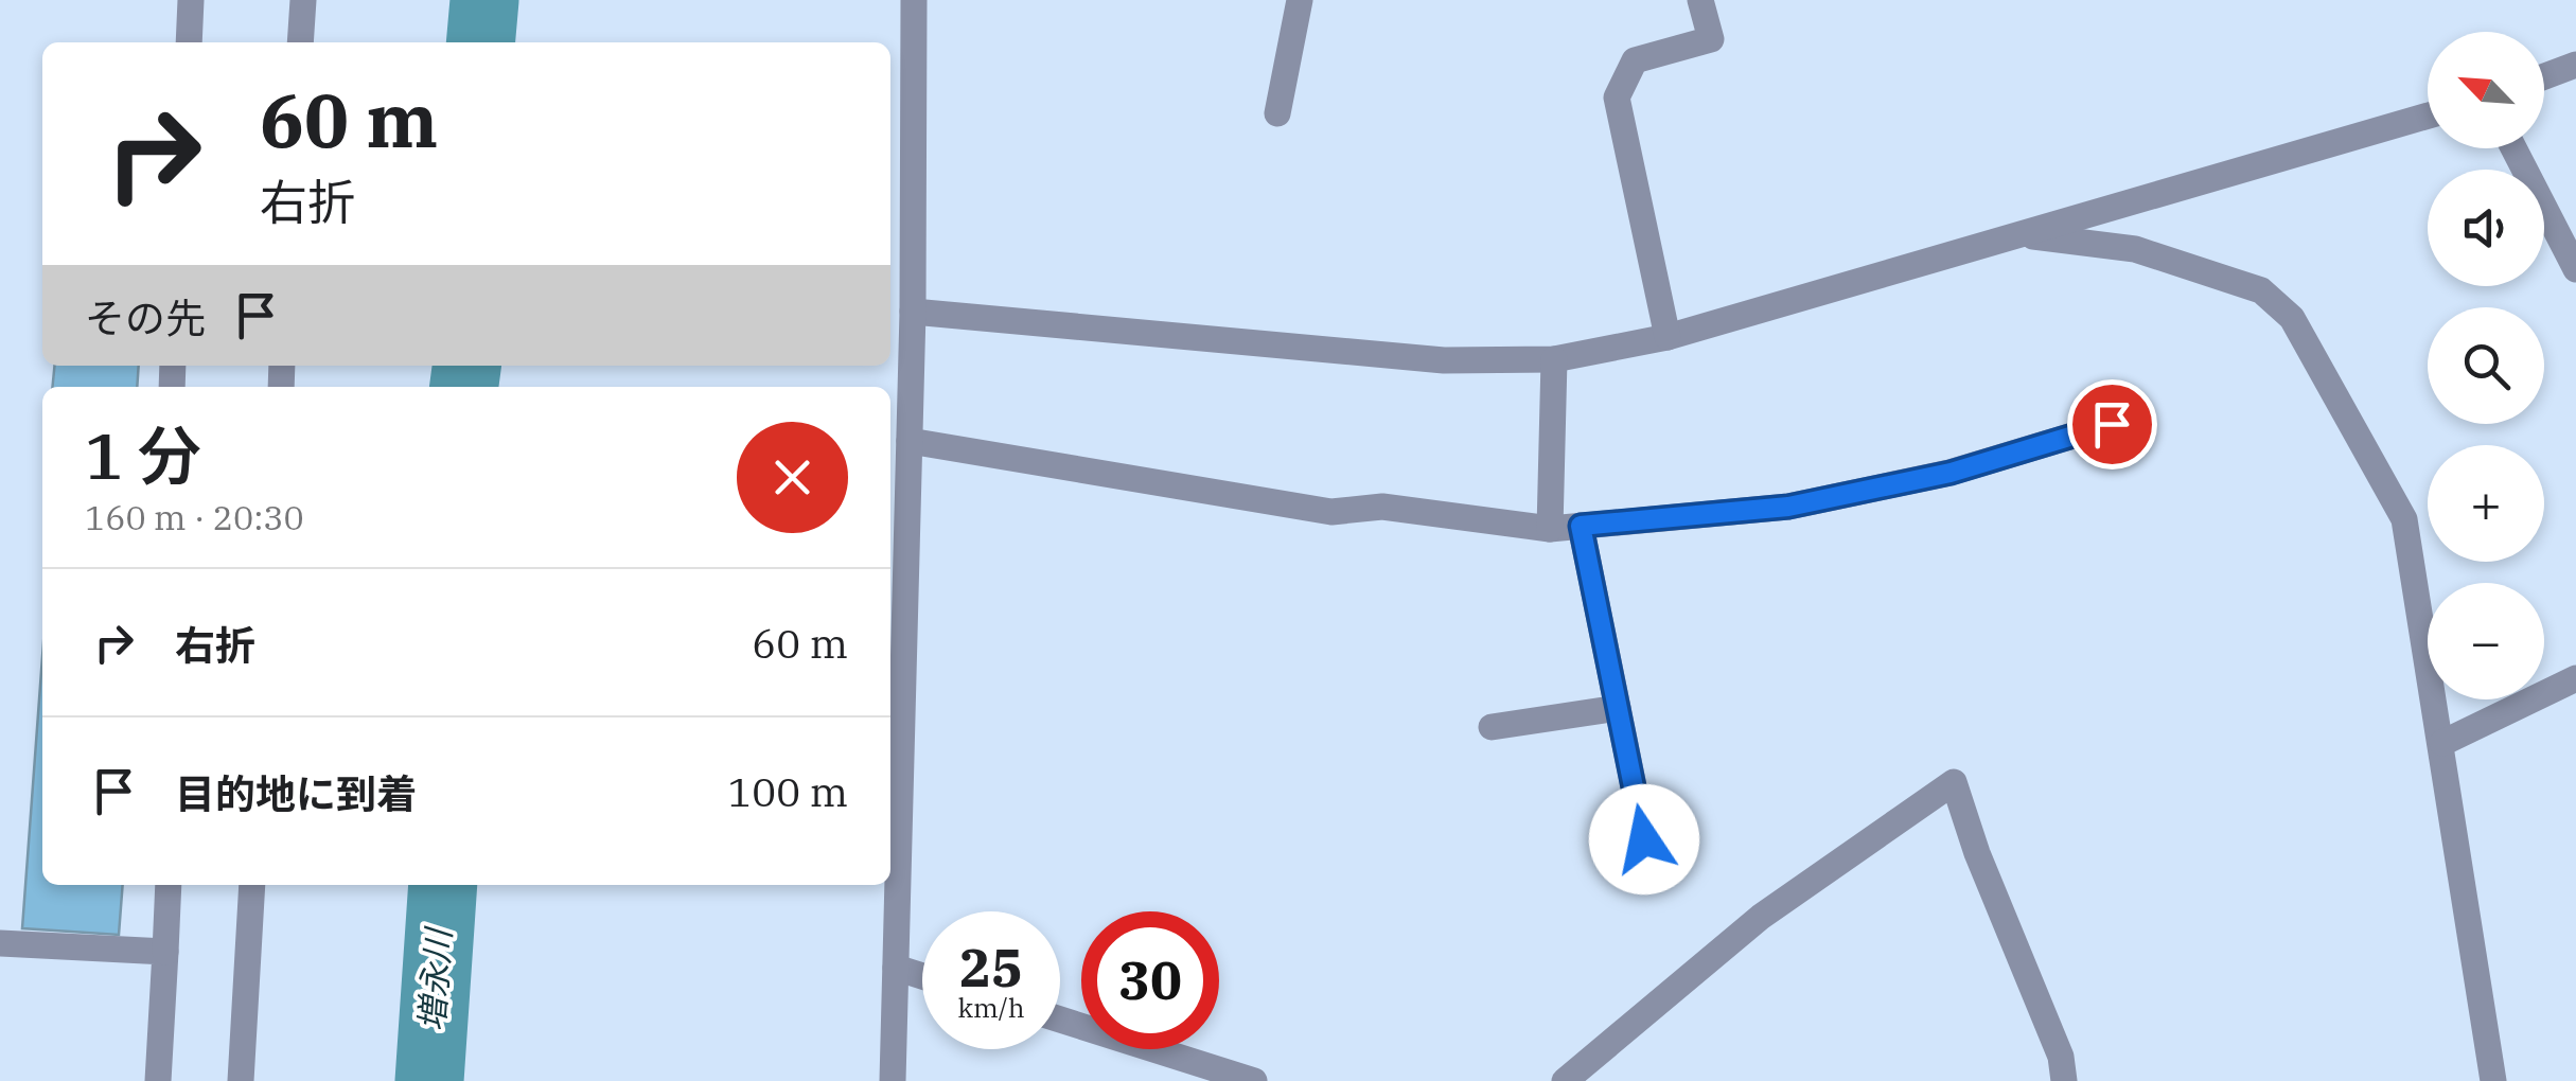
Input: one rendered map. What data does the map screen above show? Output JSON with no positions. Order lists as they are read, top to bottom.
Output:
{
  "water": ["増永川"],
  "north": "top left",
  "page": {
    "map_buttons": ["+", "−"],
    "turn": ["60 m", "右折"],
    "then": "その先",
    "heading": ["1 分", "160 m · 20:30"],
    "list": [
      {
        "name": "右折",
        "value": "60 m"
      },
      {
        "name": "目的地に到着",
        "value": "100 m"
      }
    ],
    "speed": "25 km/h",
    "limit": "30"
  }
}
